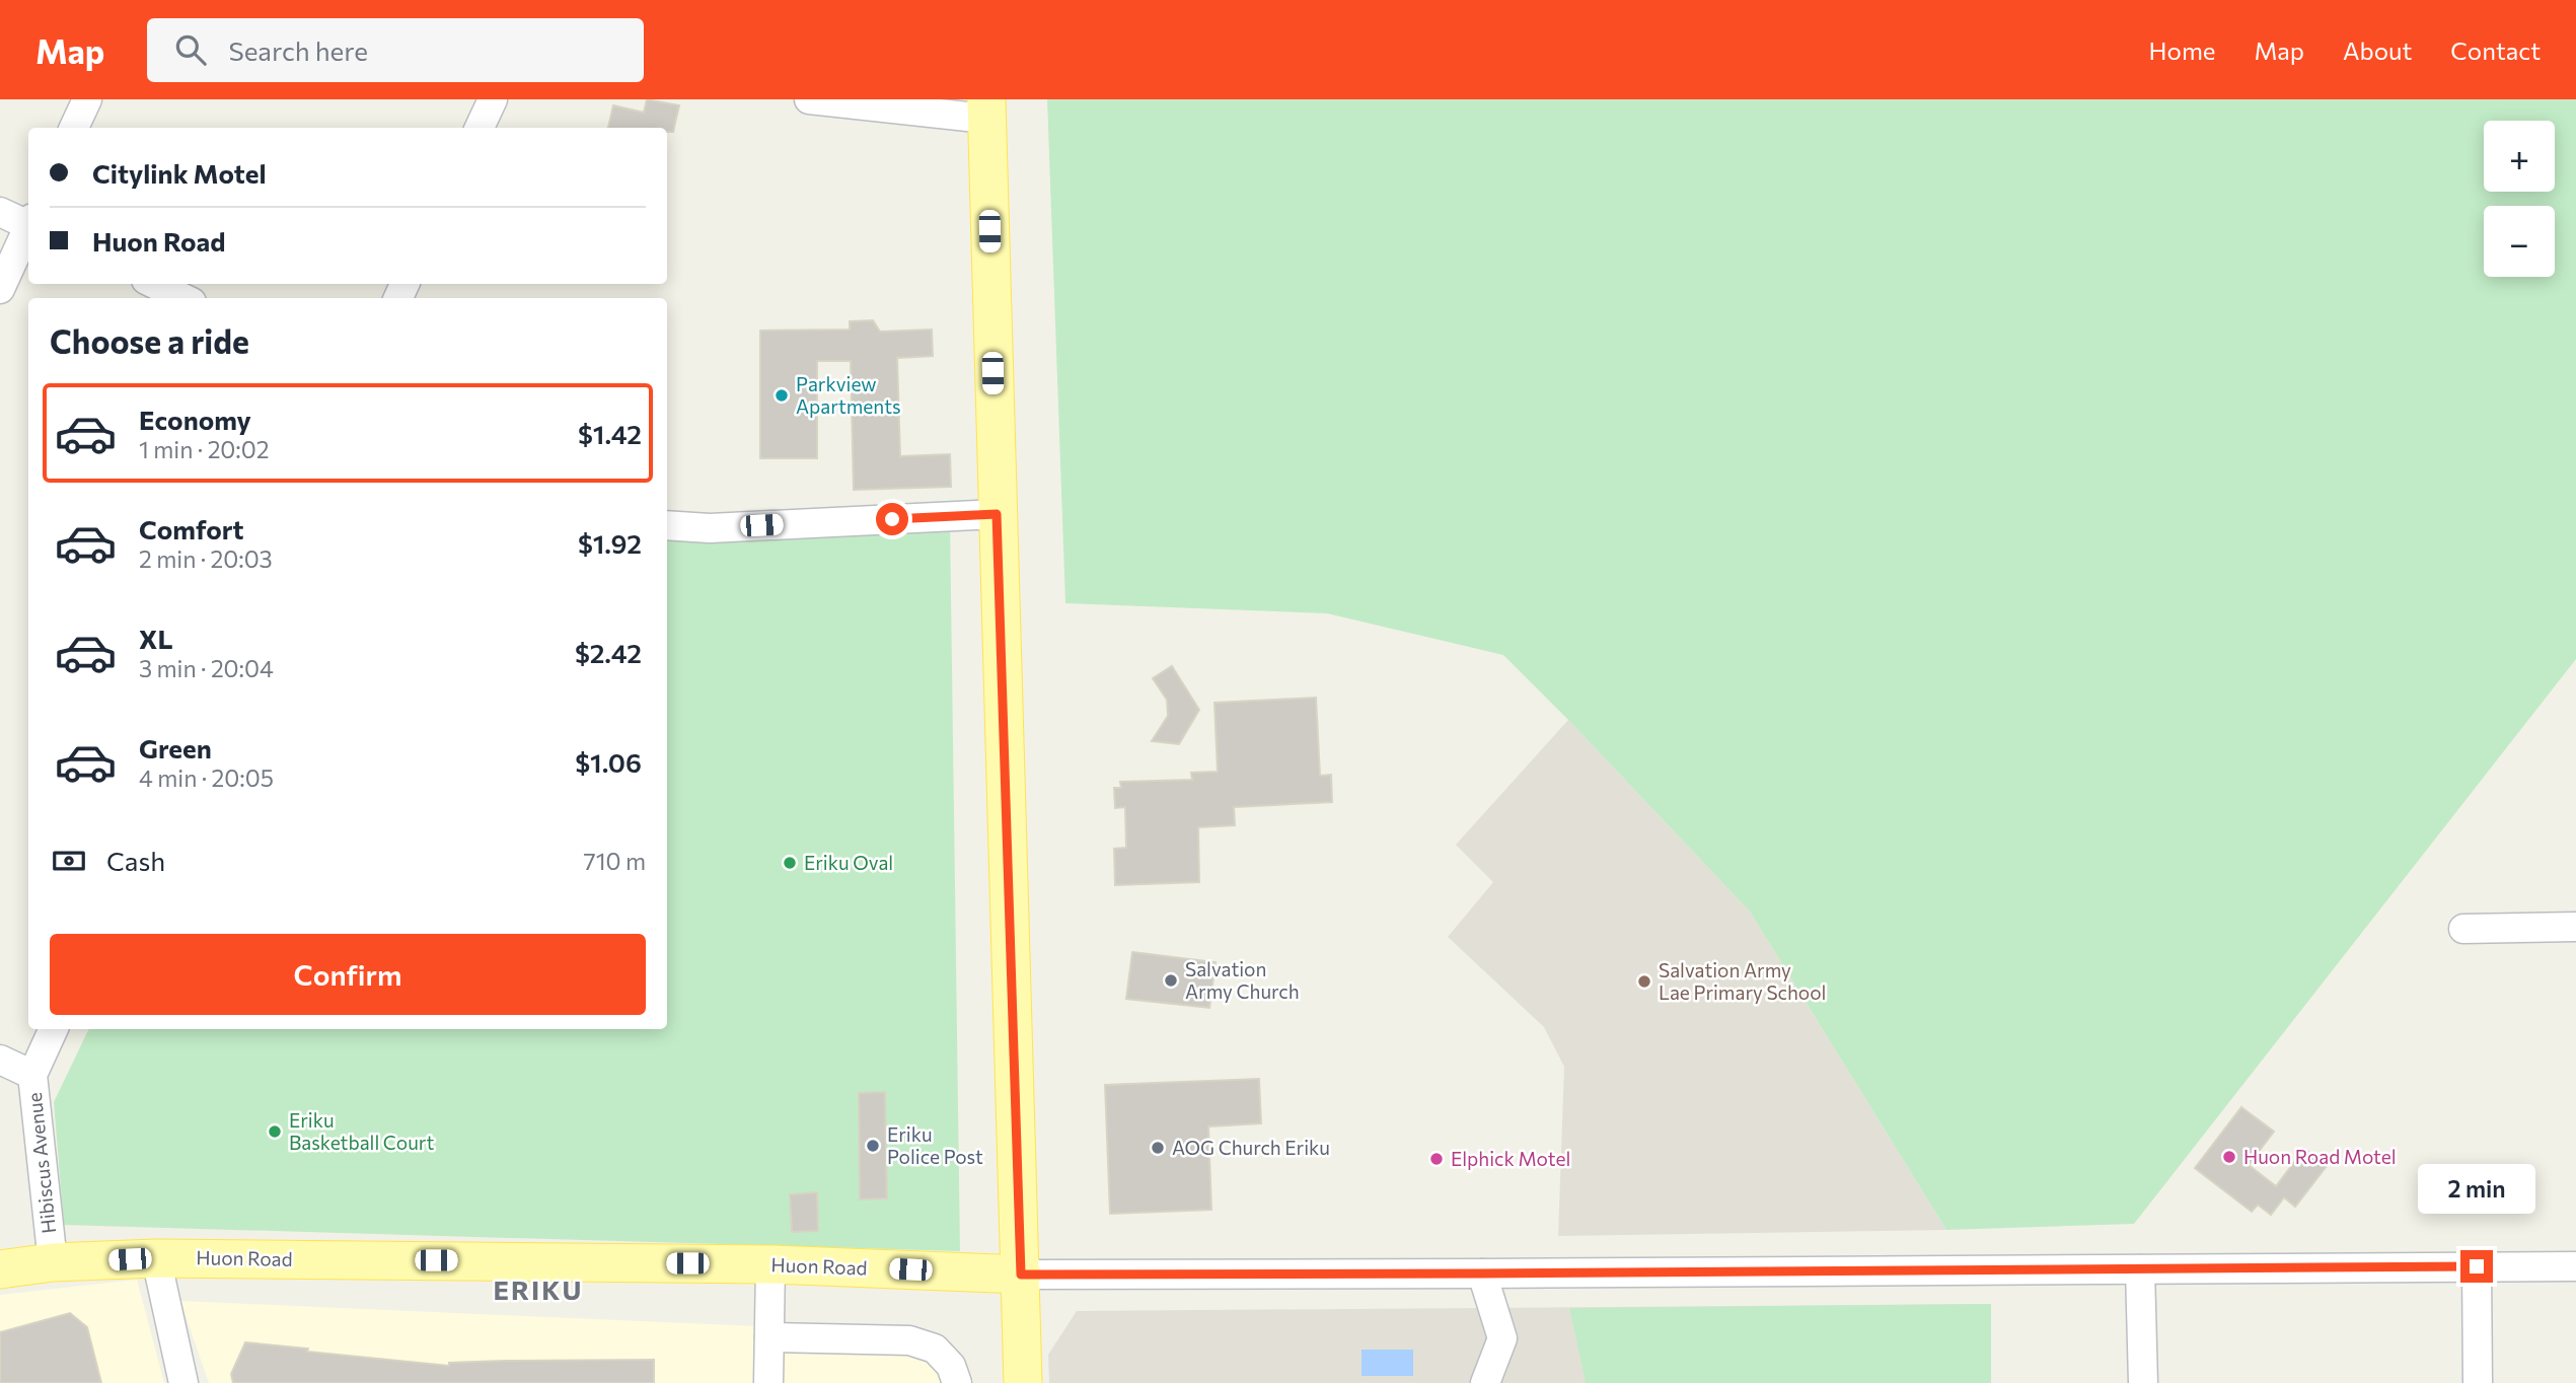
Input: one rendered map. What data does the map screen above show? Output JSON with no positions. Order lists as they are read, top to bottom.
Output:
{
  "streets": {
    "main road": ["Huon Road"],
    "street": ["Hibiscus Avenue"]
  },
  "crossings": [
    ["Hibiscus Avenue", "Huon Road"]
  ],
  "districts": ["ERIKU"],
  "places": [
    "Parkview Apartments",
    "Eriku Oval",
    "Salvation Army Church",
    "Salvation Army Lae Primary School",
    "Eriku Basketball Court",
    "Eriku Police Post",
    "AOG Church Eriku",
    "Huon Road Motel",
    "Elphick Motel"
  ],
  "page": {
    "header": "Map",
    "search": "Search here",
    "nav": [
      "Home",
      "Map",
      "About",
      "Contact"
    ],
    "map_buttons": ["+", "−"],
    "banner": ["Citylink Motel", "Huon Road"],
    "heading": "Choose a ride",
    "list": [
      {
        "name": "Economy",
        "note": "1 min · 20:02",
        "value": "$1.42"
      },
      {
        "name": "Comfort",
        "note": "2 min · 20:03",
        "value": "$1.92"
      },
      {
        "name": "XL",
        "note": "3 min · 20:04",
        "value": "$2.42"
      },
      {
        "name": "Green",
        "note": "4 min · 20:05",
        "value": "$1.06"
      }
    ],
    "pay": ["Cash", "710 m"],
    "buttons": "Confirm",
    "bubble": "2 min"
  }
}
